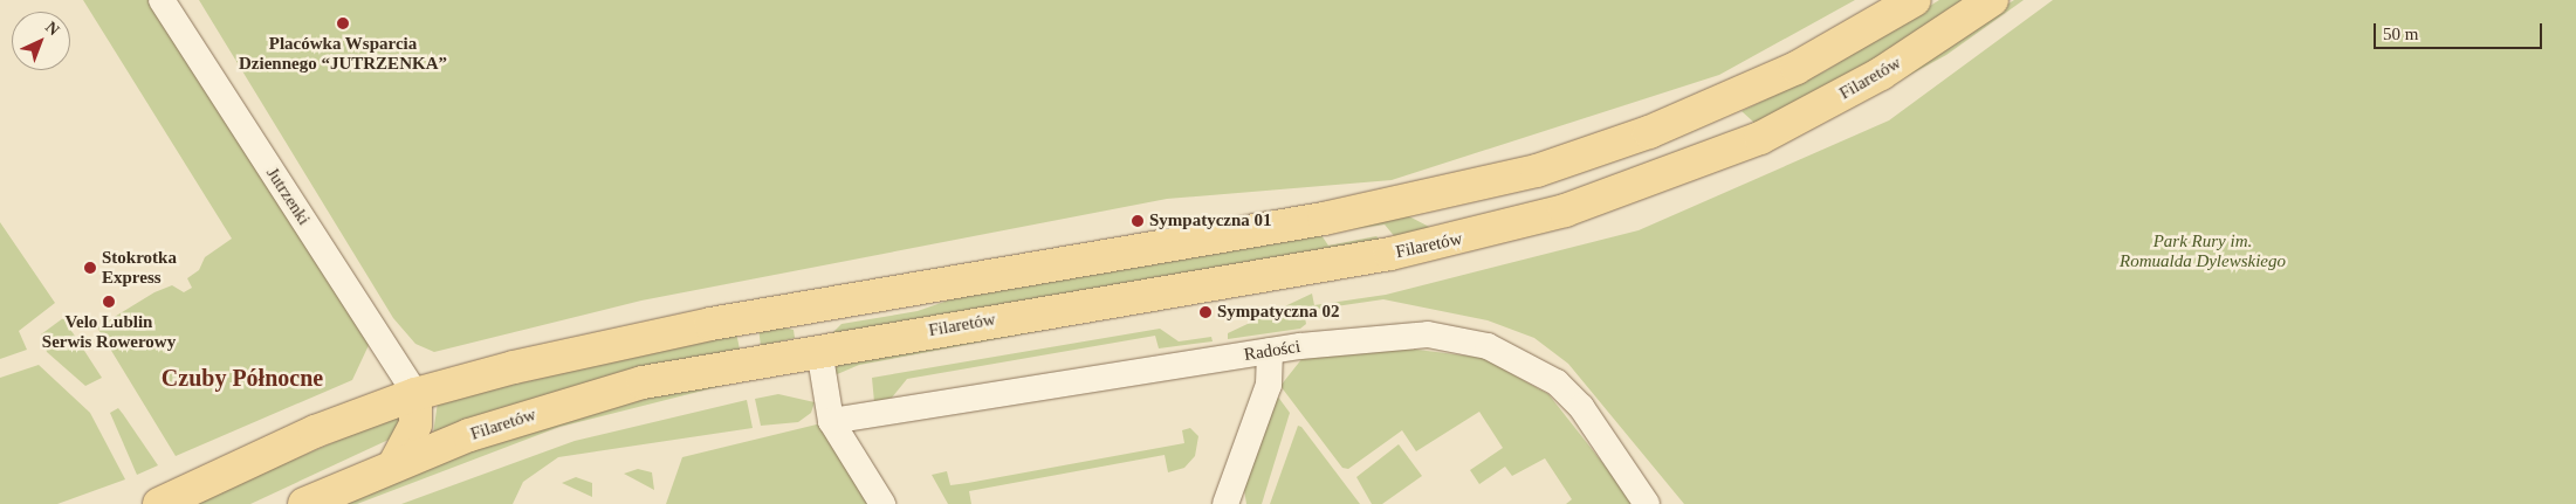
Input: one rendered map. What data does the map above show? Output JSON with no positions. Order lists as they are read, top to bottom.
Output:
{
  "streets": {
    "main road": ["Filaretów"],
    "street": ["Jutrzenki", "Radości"]
  },
  "districts": ["Czuby Północne"],
  "parks": ["Park Rury im. Romualda Dylewskiego"],
  "places": [
    "Placówka Wsparcia Dziennego “JUTRZENKA”",
    "Sympatyczna 01",
    "Stokrotka Express",
    "Velo Lublin Serwis Rowerowy",
    "Sympatyczna 02"
  ],
  "scale_bar": "50 m",
  "north": "top right"
}
